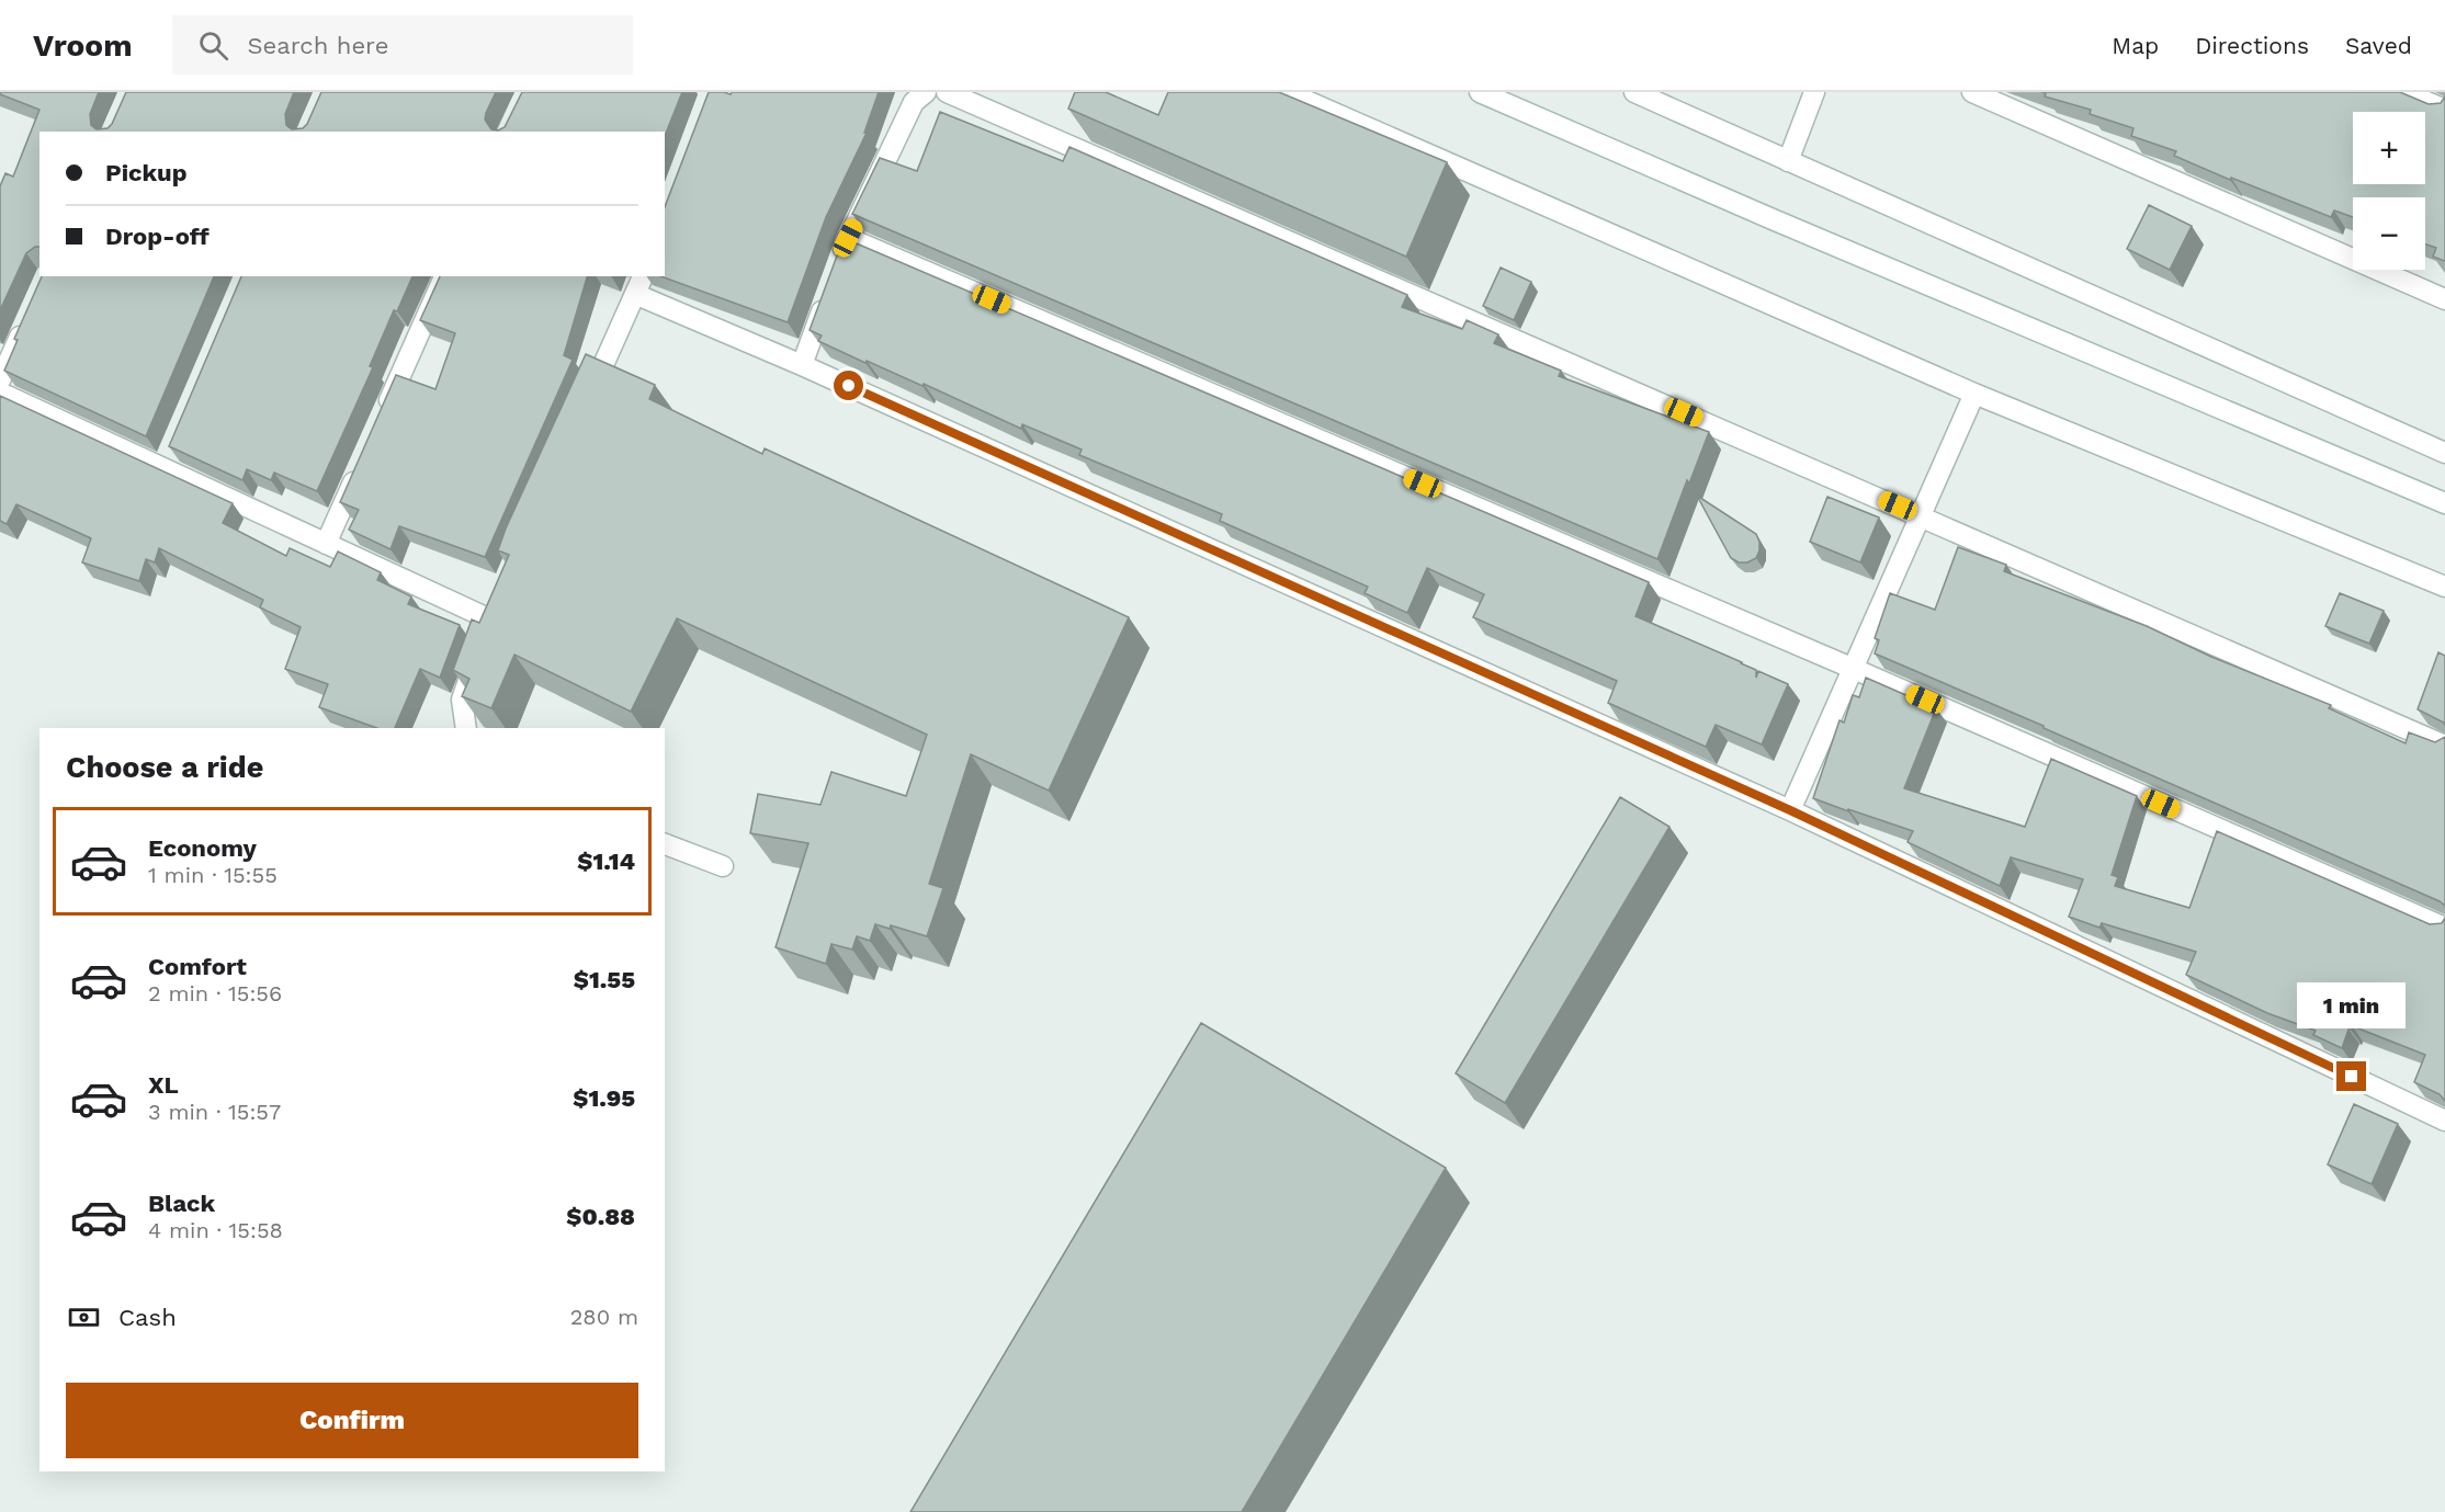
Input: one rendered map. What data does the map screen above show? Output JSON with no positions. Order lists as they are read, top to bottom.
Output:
{
  "page": {
    "header": "Vroom",
    "search": "Search here",
    "nav": ["Map", "Directions", "Saved"],
    "map_buttons": ["+", "−"],
    "banner": ["Pickup", "Drop-off"],
    "heading": "Choose a ride",
    "list": [
      {
        "name": "Economy",
        "note": "1 min · 15:55",
        "value": "$1.14"
      },
      {
        "name": "Comfort",
        "note": "2 min · 15:56",
        "value": "$1.55"
      },
      {
        "name": "XL",
        "note": "3 min · 15:57",
        "value": "$1.95"
      },
      {
        "name": "Black",
        "note": "4 min · 15:58",
        "value": "$0.88"
      }
    ],
    "bubble": "1 min",
    "pay": ["Cash", "280 m"],
    "buttons": "Confirm"
  }
}
